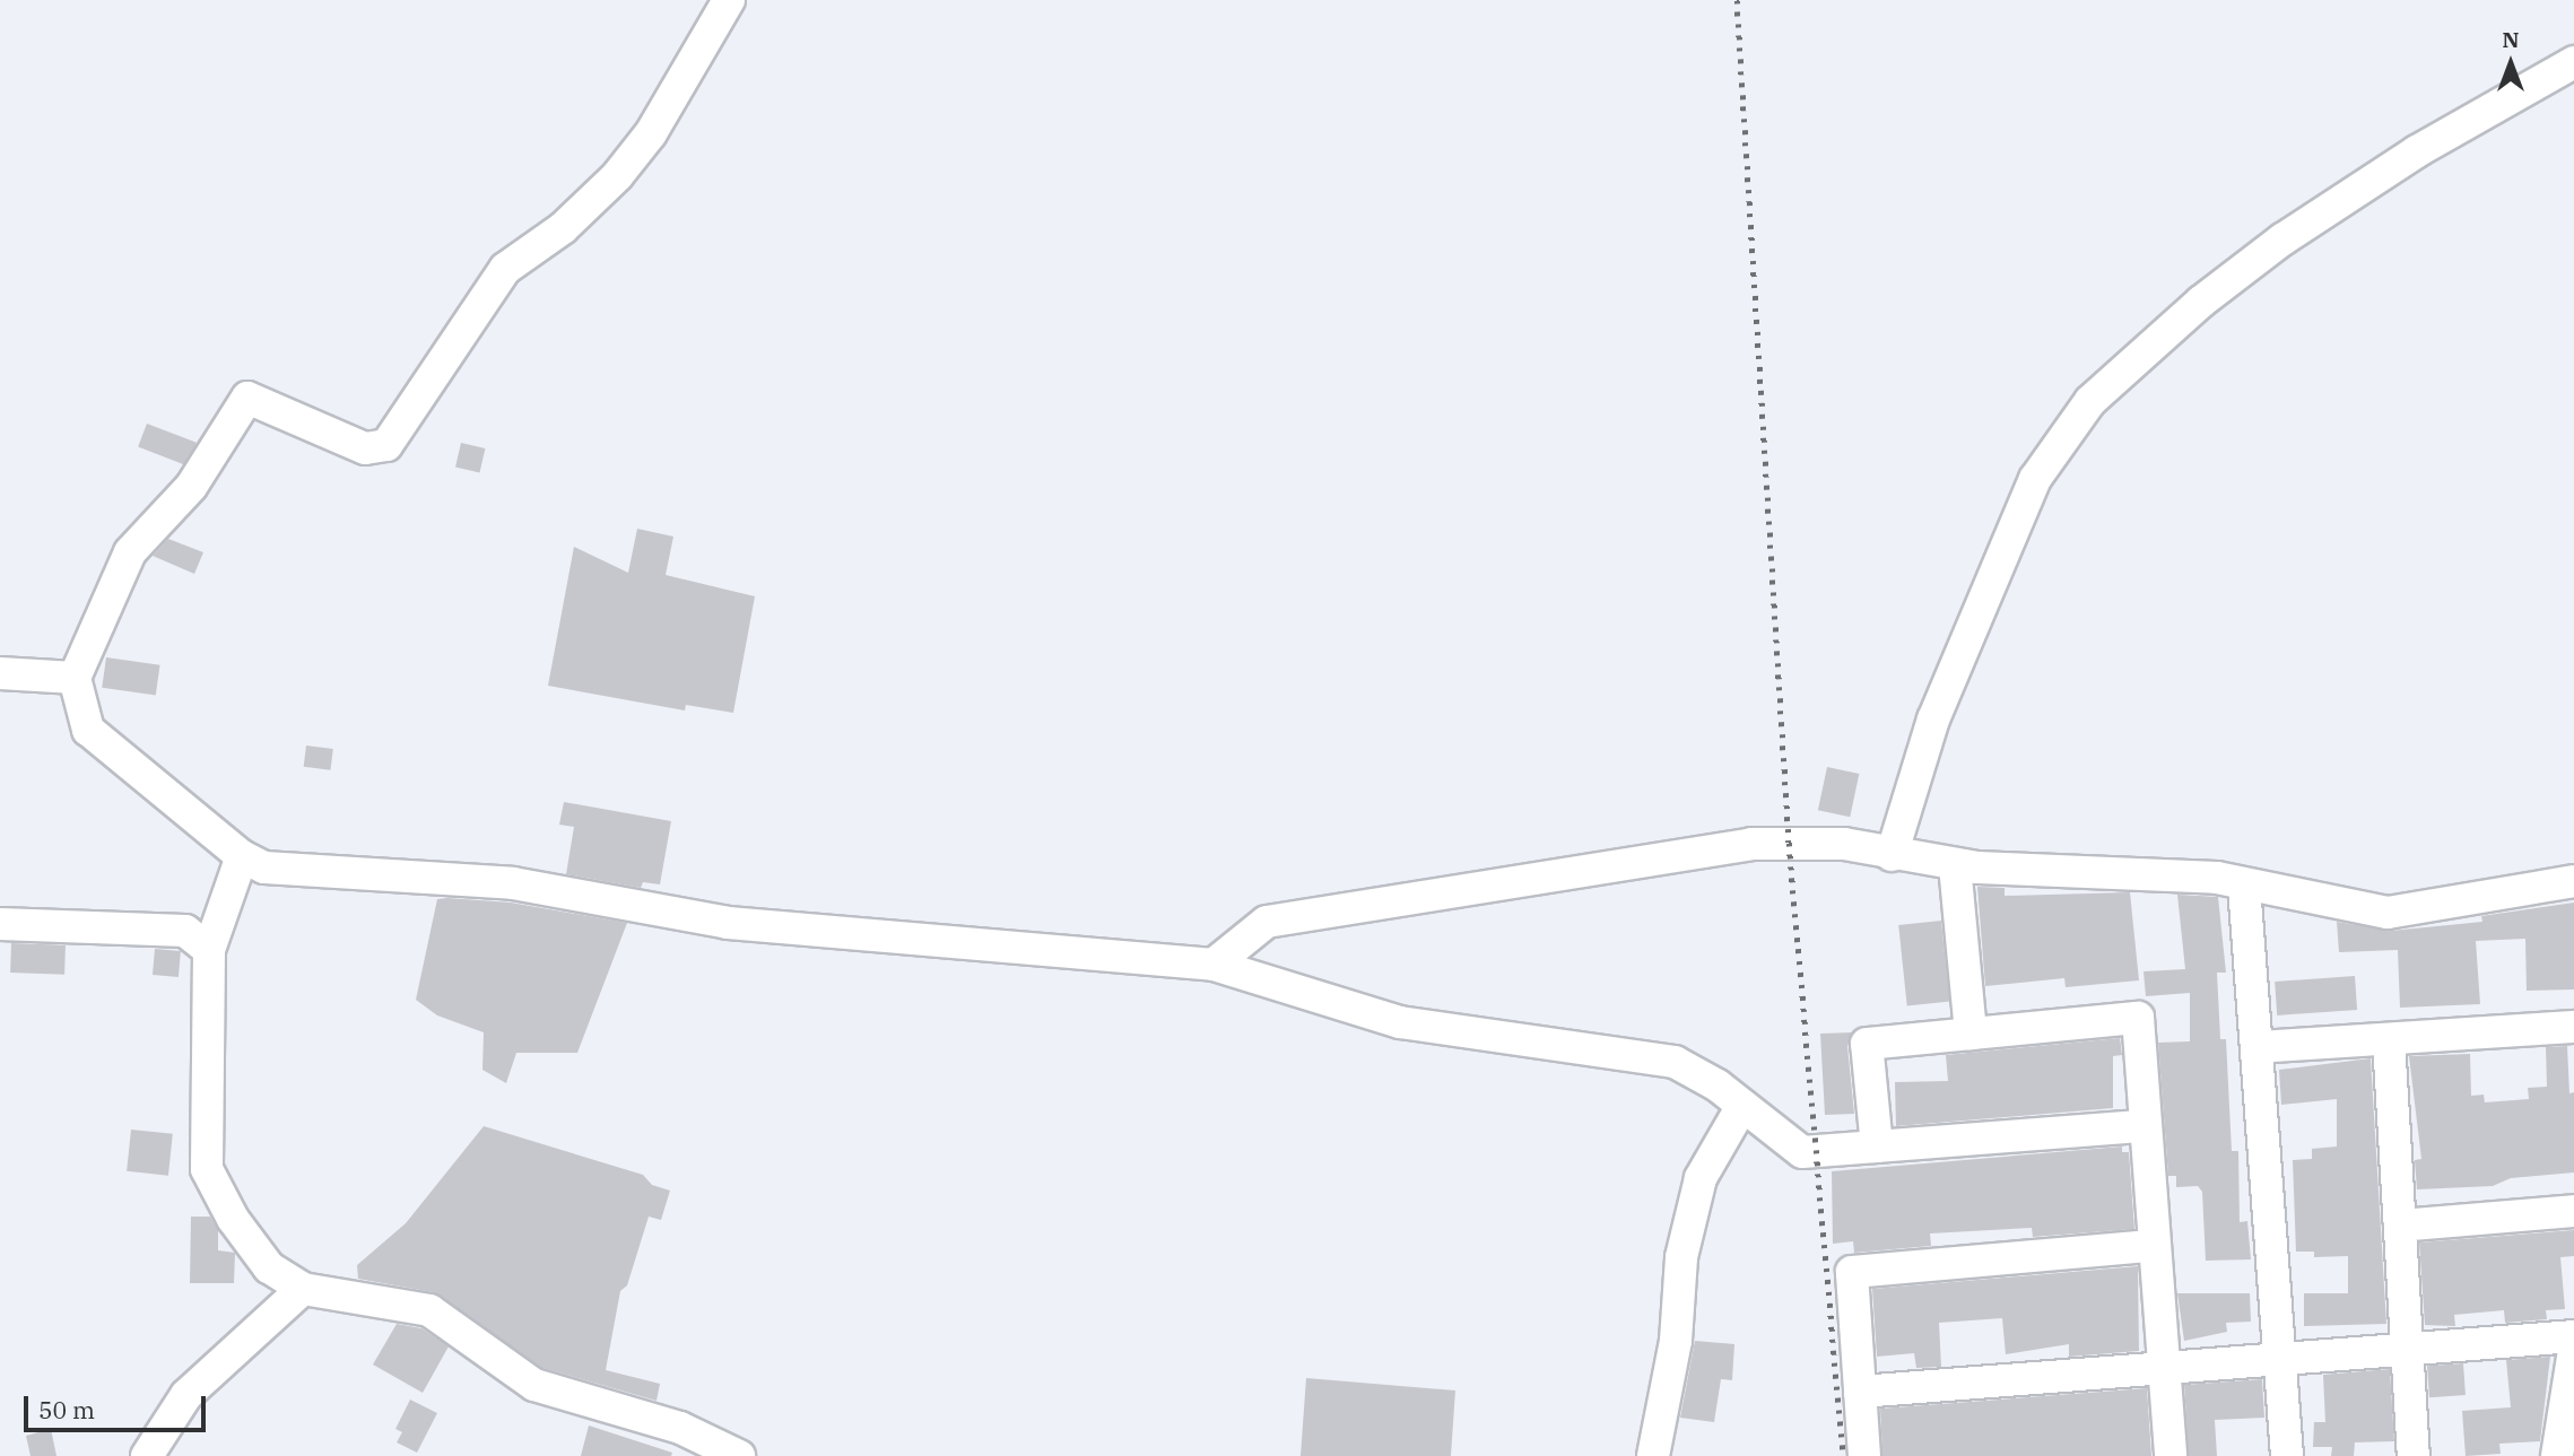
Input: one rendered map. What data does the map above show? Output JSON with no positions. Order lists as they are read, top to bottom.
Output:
{
  "scale_bar": "50 m",
  "north": "top"
}
